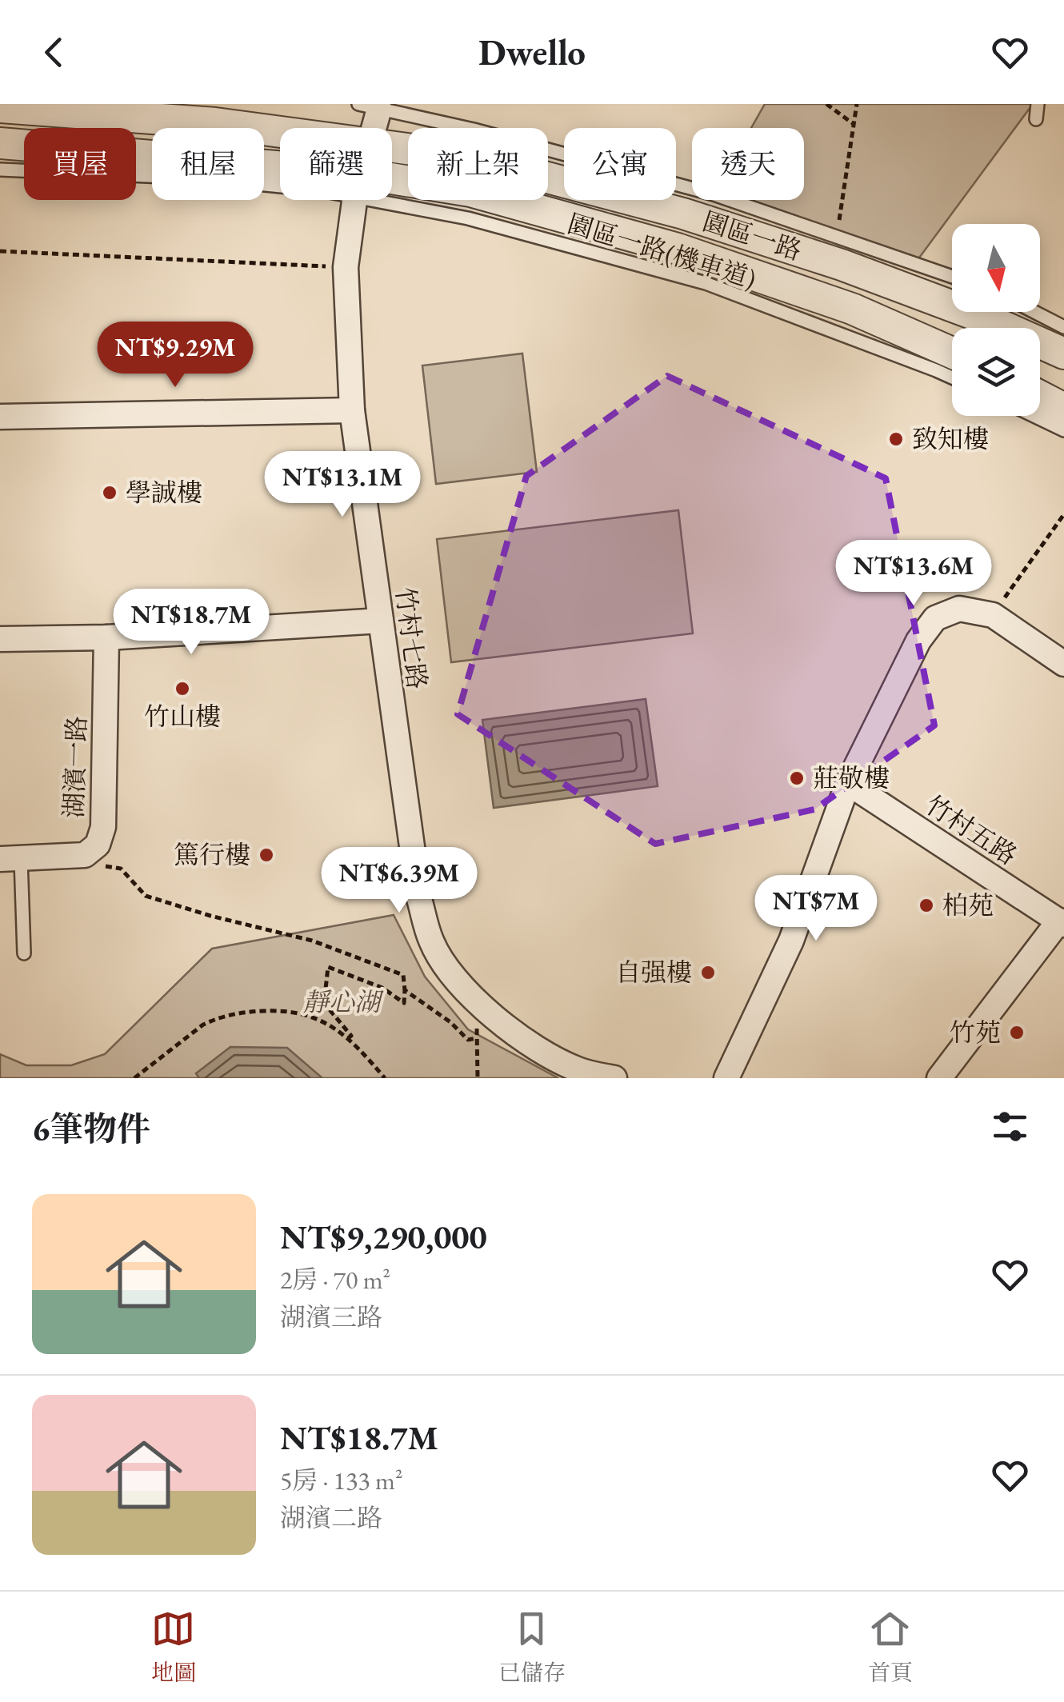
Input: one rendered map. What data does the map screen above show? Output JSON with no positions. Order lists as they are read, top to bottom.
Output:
{
  "streets": {
    "street": [
      "園區一路",
      "竹村七路",
      "湖濱一路",
      "竹村五路"
    ],
    "lane": ["園區一路(機車道)"]
  },
  "parks": ["靜心湖"],
  "places": [
    "致知樓",
    "學誠樓",
    "竹山樓",
    "莊敬樓",
    "篤行樓",
    "柏苑",
    "自强樓",
    "竹苑"
  ],
  "north": "bottom",
  "page": {
    "header": "Dwello",
    "chip": [
      "買屋",
      "租屋",
      "篩選",
      "新上架",
      "公寓",
      "透天"
    ],
    "price": [
      "NT$9.29M",
      "NT$13.1M",
      "NT$13.6M",
      "NT$18.7M",
      "NT$6.39M",
      "NT$7M"
    ],
    "heading": "6筆物件",
    "list": [
      {
        "name": "NT$9,290,000",
        "note": "2房 · 70 m² · 湖濱三路"
      },
      {
        "name": "NT$18.7M",
        "note": "5房 · 133 m² · 湖濱二路"
      }
    ],
    "tabs": ["地圖", "已儲存", "首頁"]
  }
}
